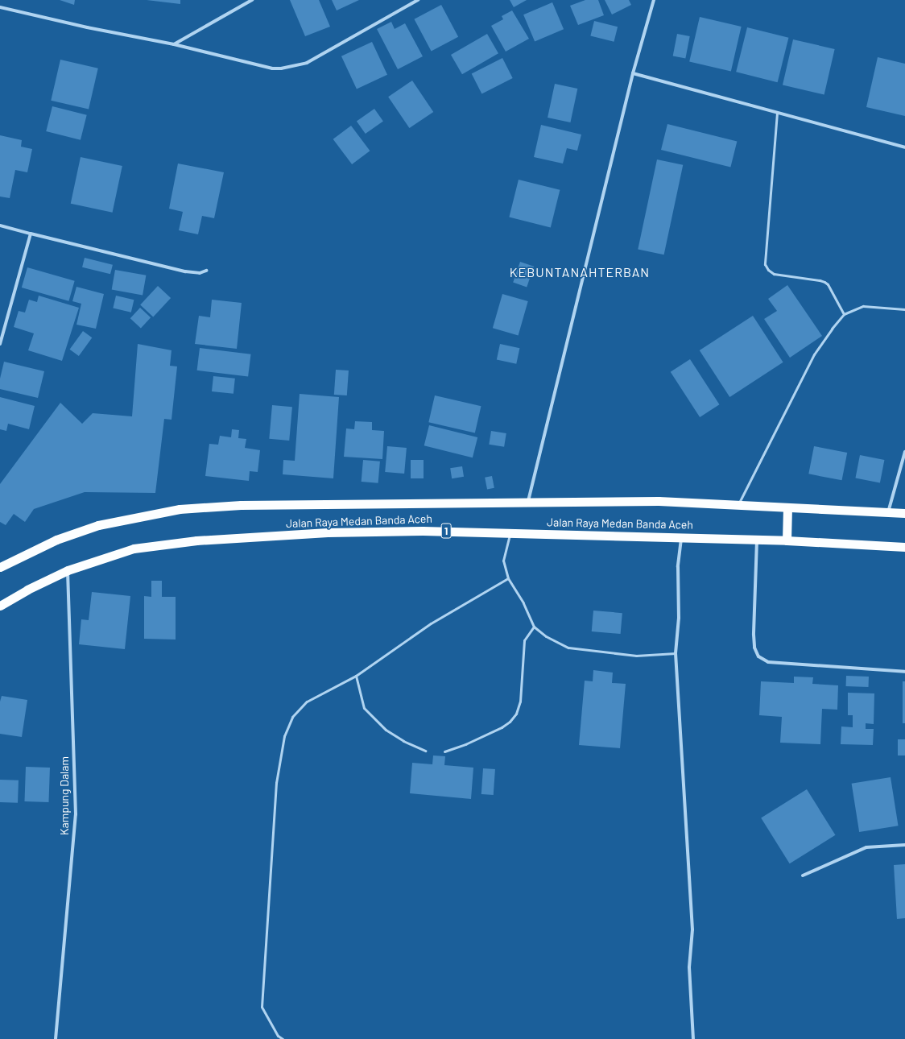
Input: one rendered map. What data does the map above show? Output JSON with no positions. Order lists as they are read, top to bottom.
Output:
{
  "streets": {
    "highway": ["Jalan Raya Medan Banda Aceh", "1"],
    "street": ["Kampung Dalam"]
  },
  "crossings": [
    ["Jalan Raya Medan Banda Aceh", "Kampung Dalam"]
  ],
  "districts": ["KEBUNTANAHTERBAN"]
}
